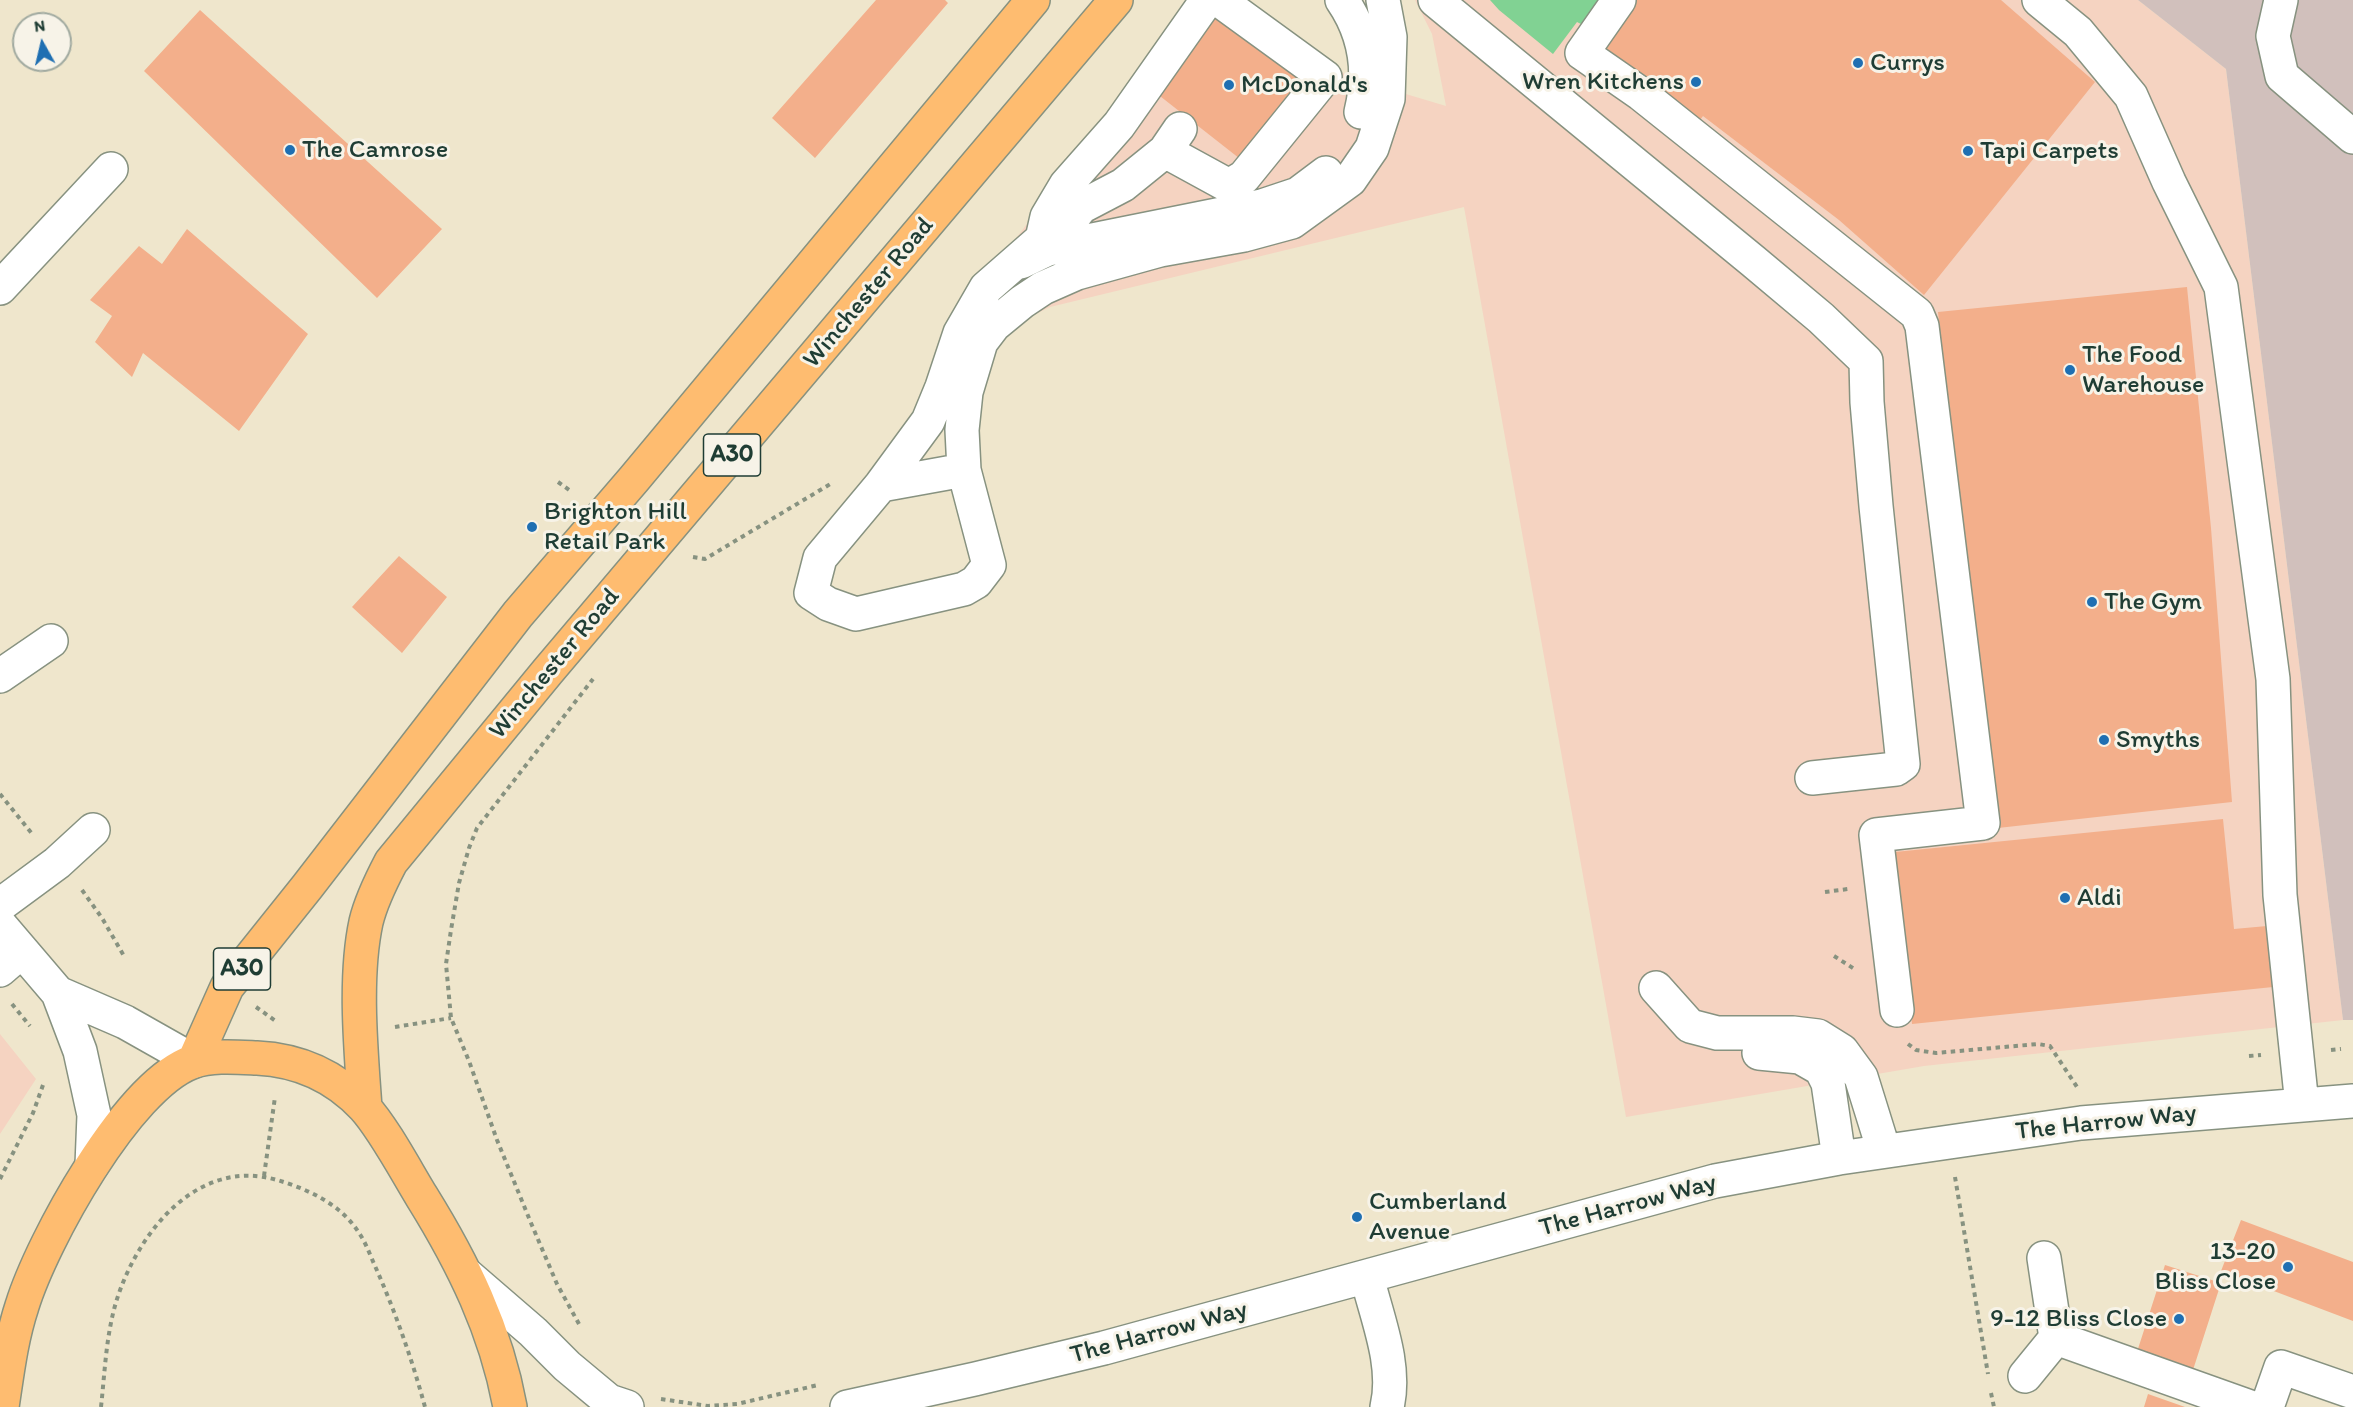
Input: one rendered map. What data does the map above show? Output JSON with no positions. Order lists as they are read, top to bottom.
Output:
{
  "streets": {
    "main road": ["Winchester Road", "A30"],
    "street": ["The Harrow Way"]
  },
  "crossings": [
    ["Winchester Road", "A30"]
  ],
  "places": [
    "Currys",
    "Wren Kitchens",
    "McDonald's",
    "The Camrose",
    "Tapi Carpets",
    "The Food Warehouse",
    "Brighton Hill Retail Park",
    "The Gym",
    "Smyths",
    "Aldi",
    "Cumberland Avenue",
    "13-20 Bliss Close",
    "9-12 Bliss Close"
  ],
  "north": "top"
}
